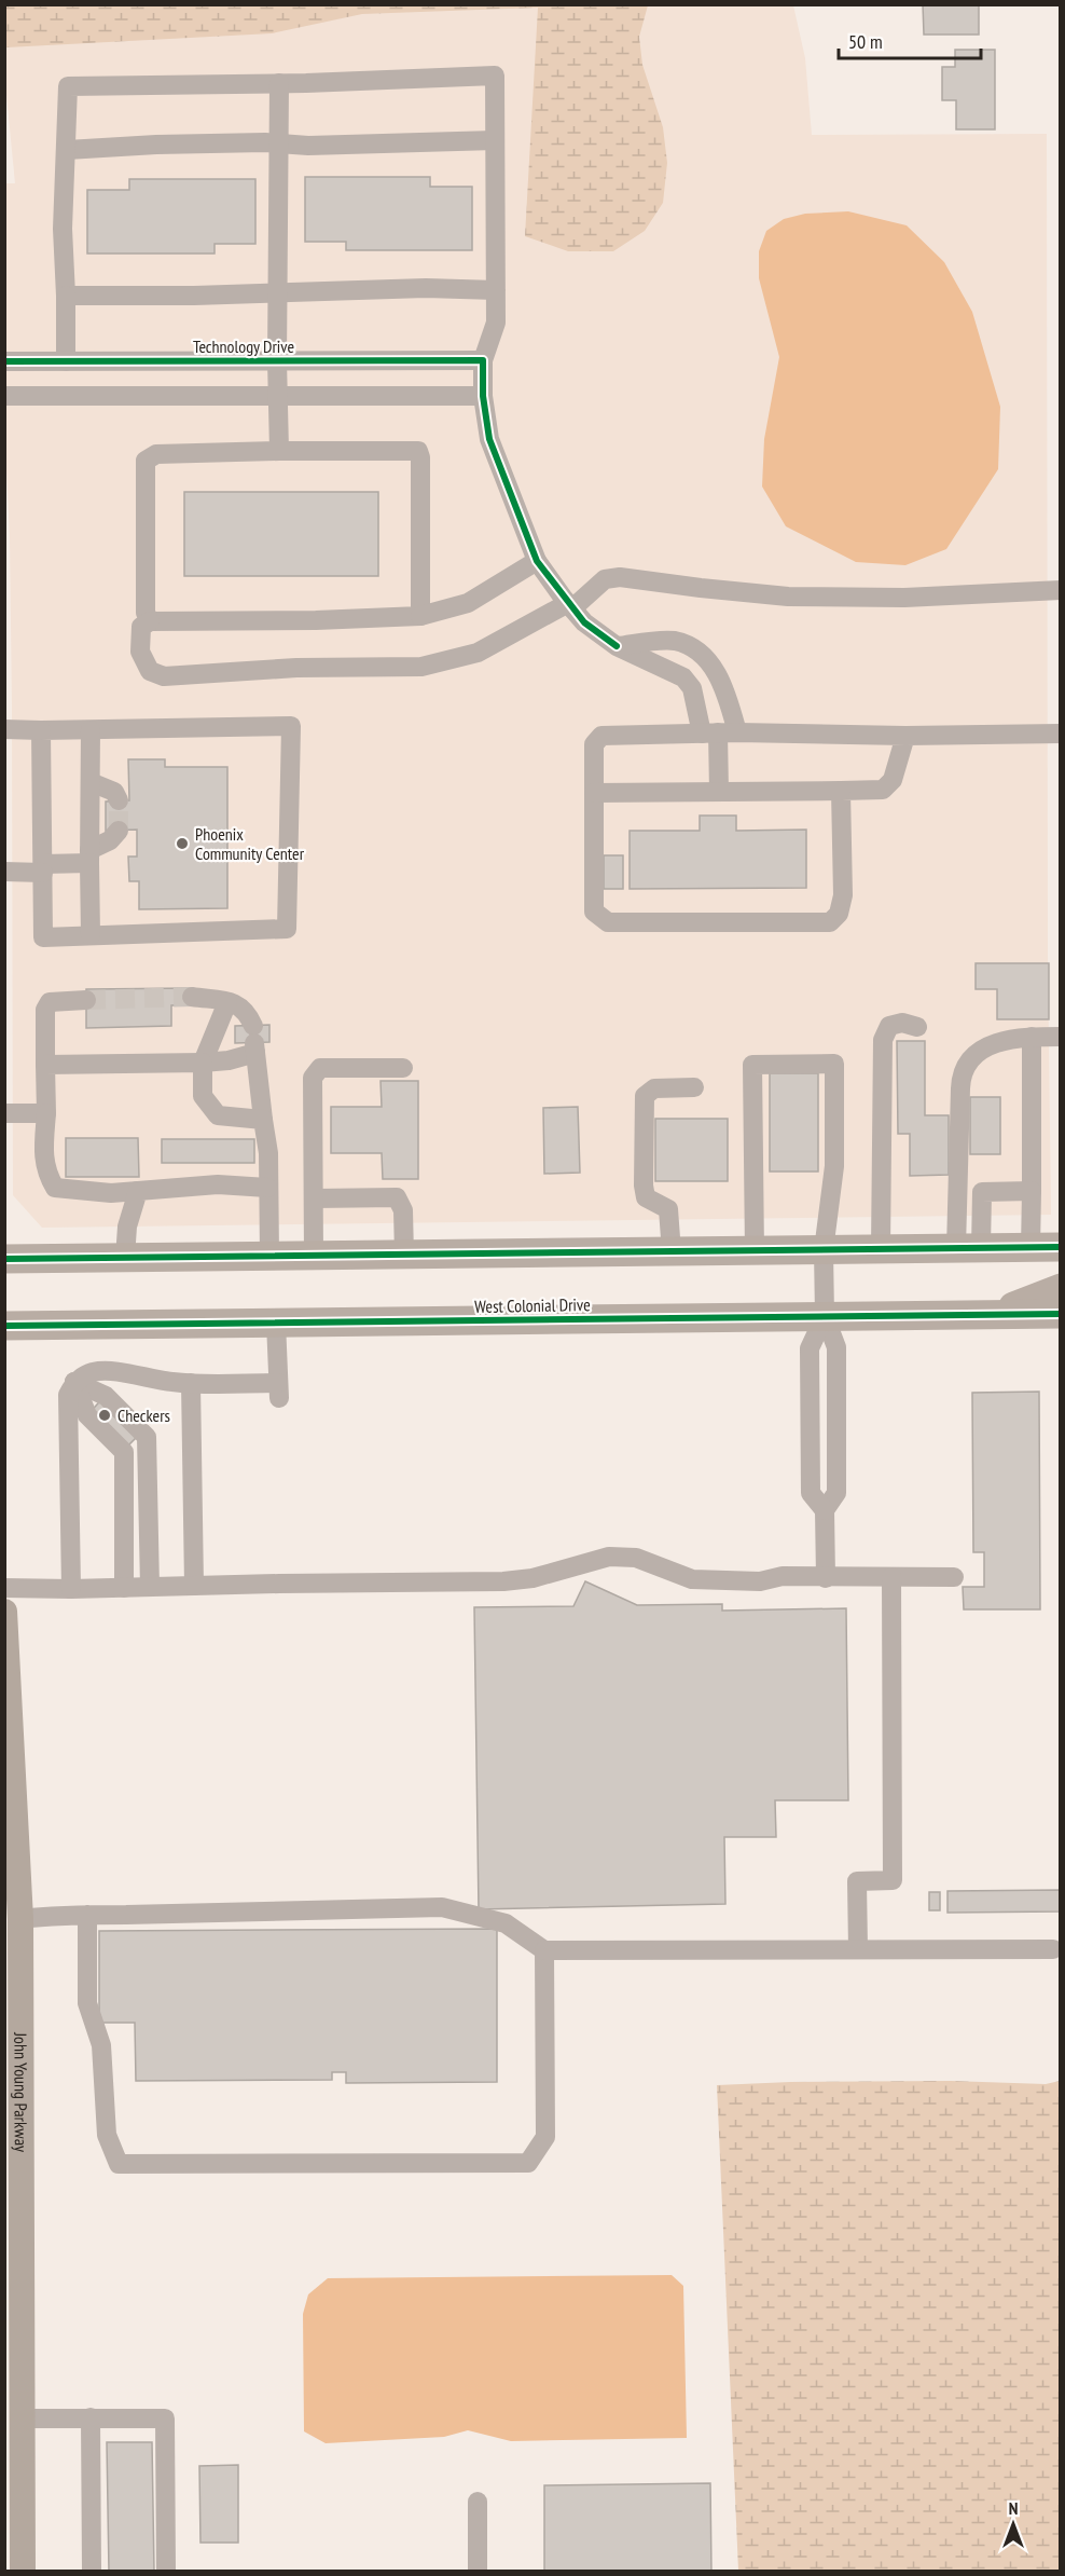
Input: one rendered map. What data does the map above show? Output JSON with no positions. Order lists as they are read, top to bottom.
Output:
{
  "streets": {
    "highway": ["West Colonial Drive"],
    "main road": ["John Young Parkway"],
    "street": ["Technology Drive"]
  },
  "places": ["Phoenix Community Center", "Checkers"],
  "scale_bar": "50 m",
  "north": "top"
}
